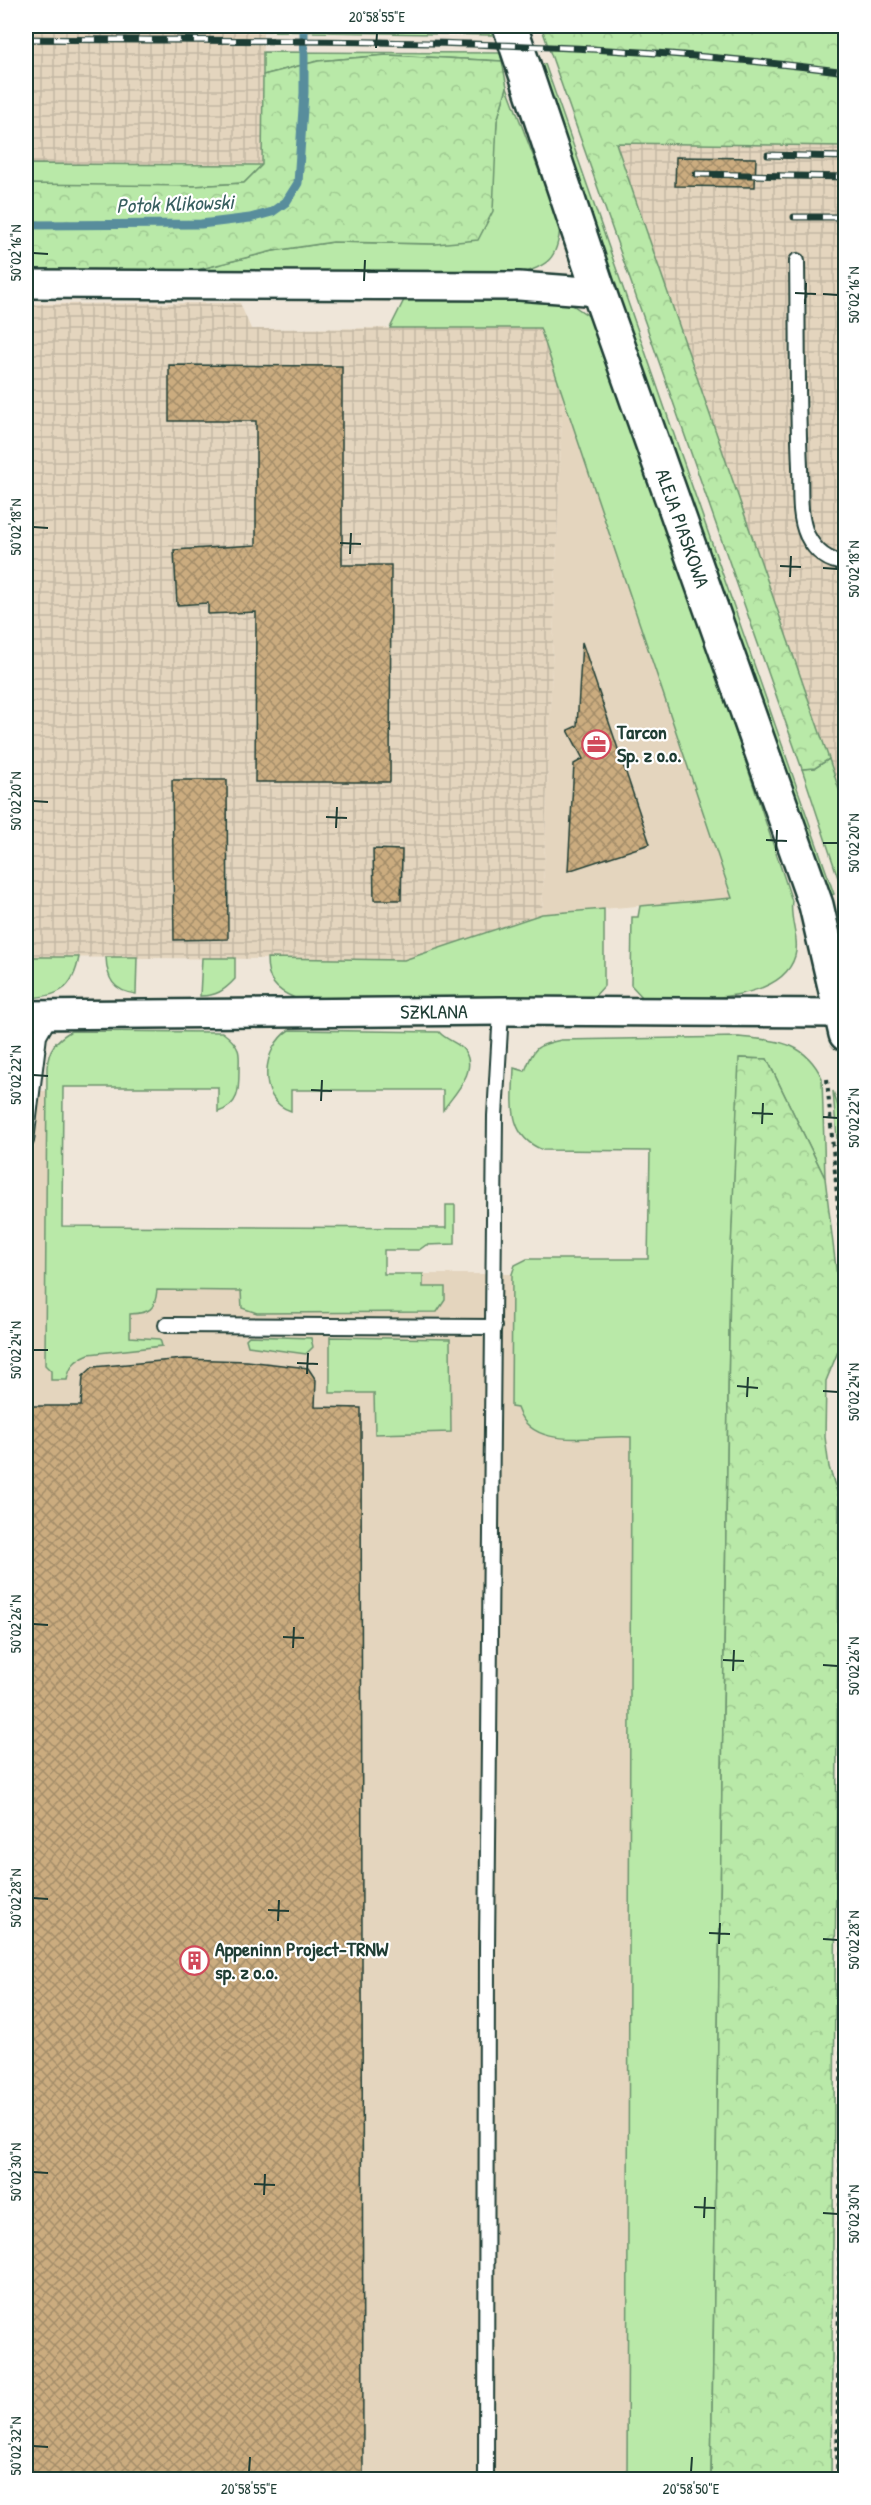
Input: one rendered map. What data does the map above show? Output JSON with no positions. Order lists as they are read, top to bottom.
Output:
{
  "streets": {
    "main road": ["ALEJA PIASKOWA"],
    "street": ["SZKLANA"]
  },
  "crossings": [
    ["ALEJA PIASKOWA", "SZKLANA"]
  ],
  "water": ["Potok Klikowski"],
  "places": {
    "office": ["Tarcon Sp. z o.o."],
    "building": ["Appeninn Project-TRNW sp. z o.o."]
  },
  "coordinates": [
    "20°58'55\"E",
    "50°02'16\"N",
    "50°02'18\"N",
    "50°02'20\"N",
    "50°02'22\"N",
    "50°02'24\"N",
    "50°02'26\"N",
    "50°02'28\"N",
    "50°02'30\"N",
    "50°02'32\"N",
    "20°58'50\"E"
  ]
}
